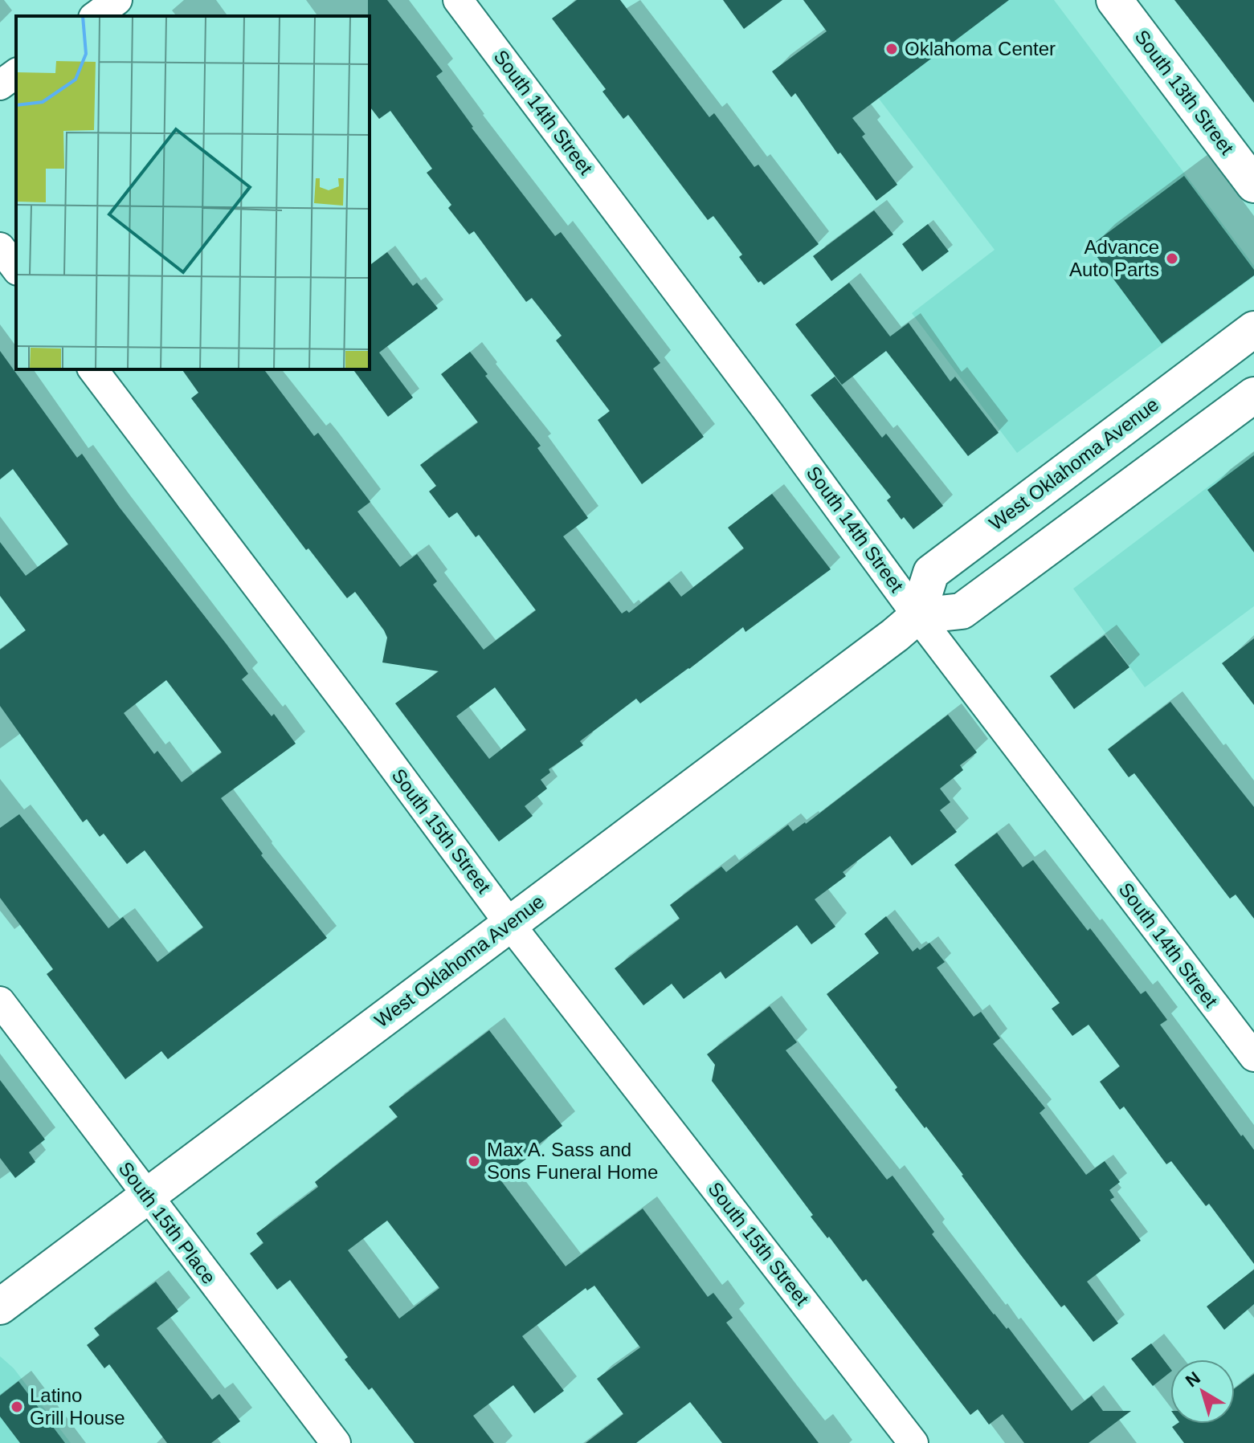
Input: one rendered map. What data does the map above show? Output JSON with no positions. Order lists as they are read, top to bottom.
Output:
{
  "streets": {
    "main road": ["South 13th Street", "West Oklahoma Avenue"],
    "street": ["South 14th Street", "South 15th Street", "South 15th Place"]
  },
  "crossings": [
    ["South 14th Street", "West Oklahoma Avenue"],
    ["West Oklahoma Avenue", "South 15th Street"],
    ["West Oklahoma Avenue", "South 15th Place"]
  ],
  "places": [
    "Oklahoma Center",
    "Advance Auto Parts",
    "Max A. Sass and Sons Funeral Home",
    "Latino Grill House"
  ],
  "north": "top left"
}
